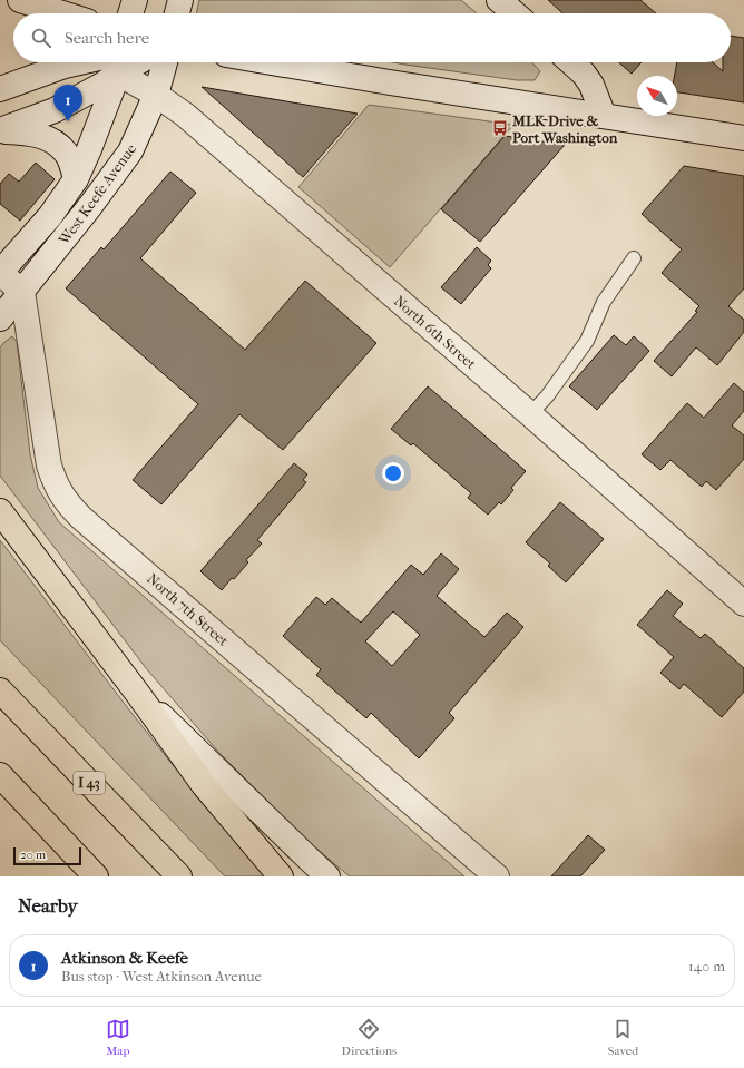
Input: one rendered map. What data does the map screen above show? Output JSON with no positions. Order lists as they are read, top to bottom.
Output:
{
  "streets": {
    "highway": ["I 43"],
    "street": ["West Keefe Avenue", "North 6th Street", "North 7th Street"]
  },
  "crossings": [
    ["West Keefe Avenue", "North 6th Street"],
    ["West Keefe Avenue", "North 7th Street"]
  ],
  "places": {
    "bus stop": ["MLK Drive & Port Washington"]
  },
  "scale_bar": "20 m",
  "north": "top left",
  "page": {
    "search": "Search here",
    "pins": "1",
    "scale": "20 m",
    "heading": "Nearby",
    "list": [
      {
        "mark": "1",
        "name": "Atkinson & Keefe",
        "note": "Bus stop · West Atkinson Avenue",
        "value": "140 m"
      }
    ],
    "nav": ["Map", "Directions", "Saved"]
  }
}
